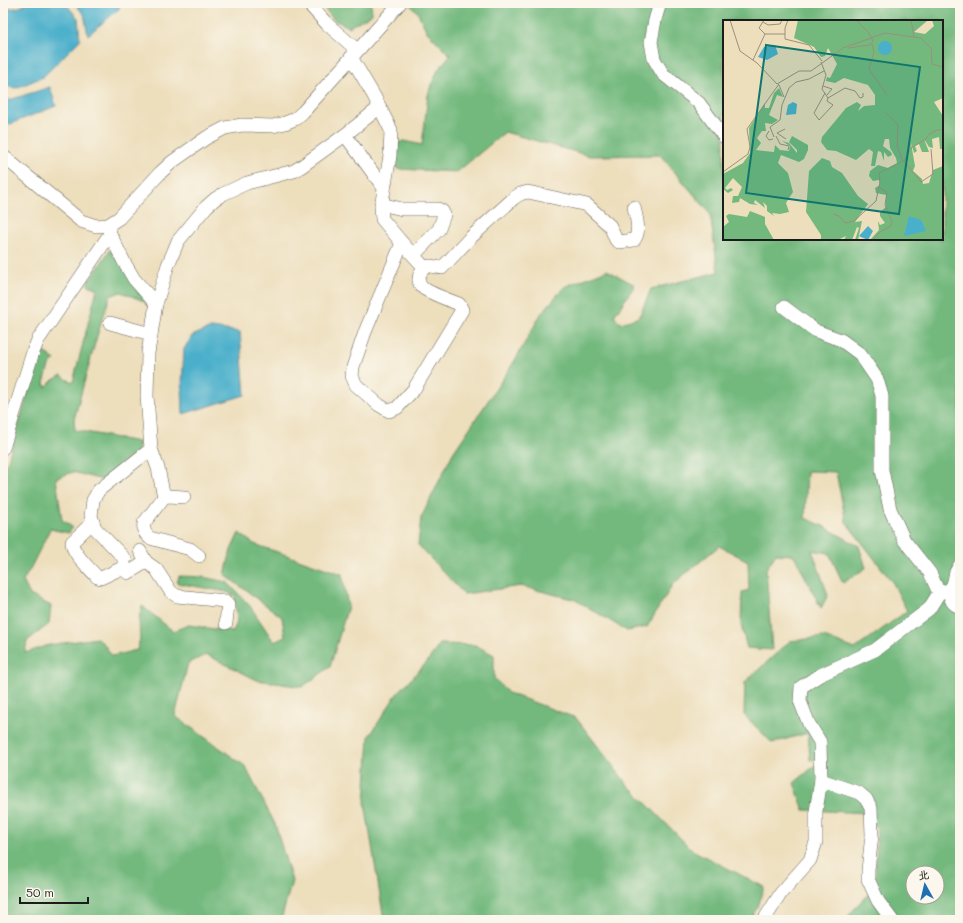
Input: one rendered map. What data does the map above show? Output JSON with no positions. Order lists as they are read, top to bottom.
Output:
{
  "scale_bar": "50 m",
  "north": "top"
}
